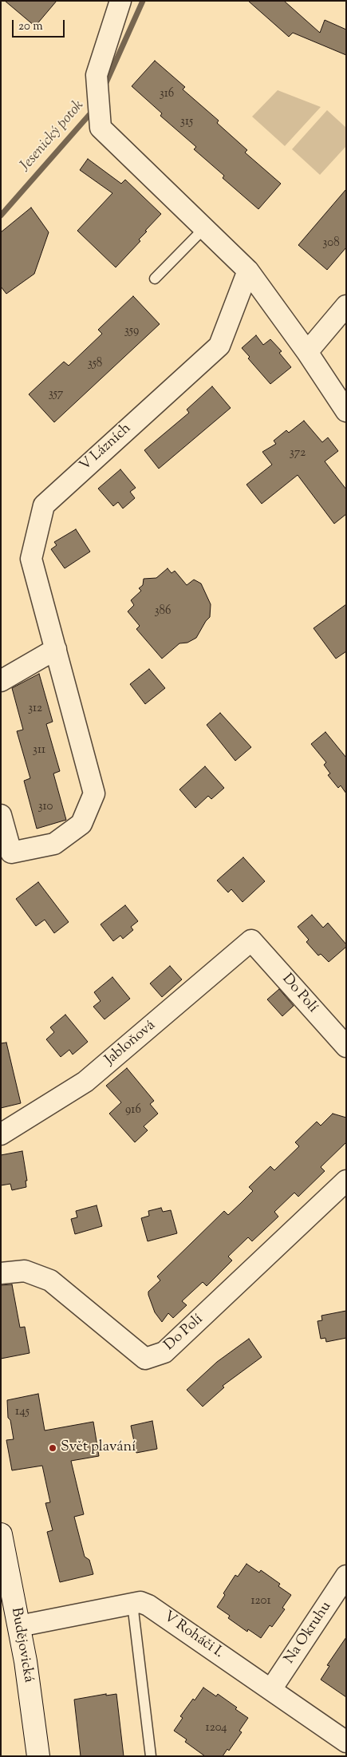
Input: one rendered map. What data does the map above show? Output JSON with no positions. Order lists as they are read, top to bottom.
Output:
{
  "streets": {
    "main road": ["Budějovická"],
    "street": [
      "V Lázních",
      "Do Polí",
      "Jabloňová",
      "Na Okruhu",
      "V Roháči I."
    ]
  },
  "crossings": [
    ["Do Polí", "Jabloňová"],
    ["Na Okruhu", "V Roháči I."],
    ["V Roháči I.", "Budějovická"]
  ],
  "water": ["Jesenický potok"],
  "places": ["Svět plavání"],
  "house_numbers": [
    "316",
    "315",
    "308",
    "359",
    "358",
    "357",
    "372",
    "386",
    "312",
    "311",
    "310",
    "916",
    "145",
    "1201",
    "1204"
  ],
  "scale_bar": "20 m"
}
